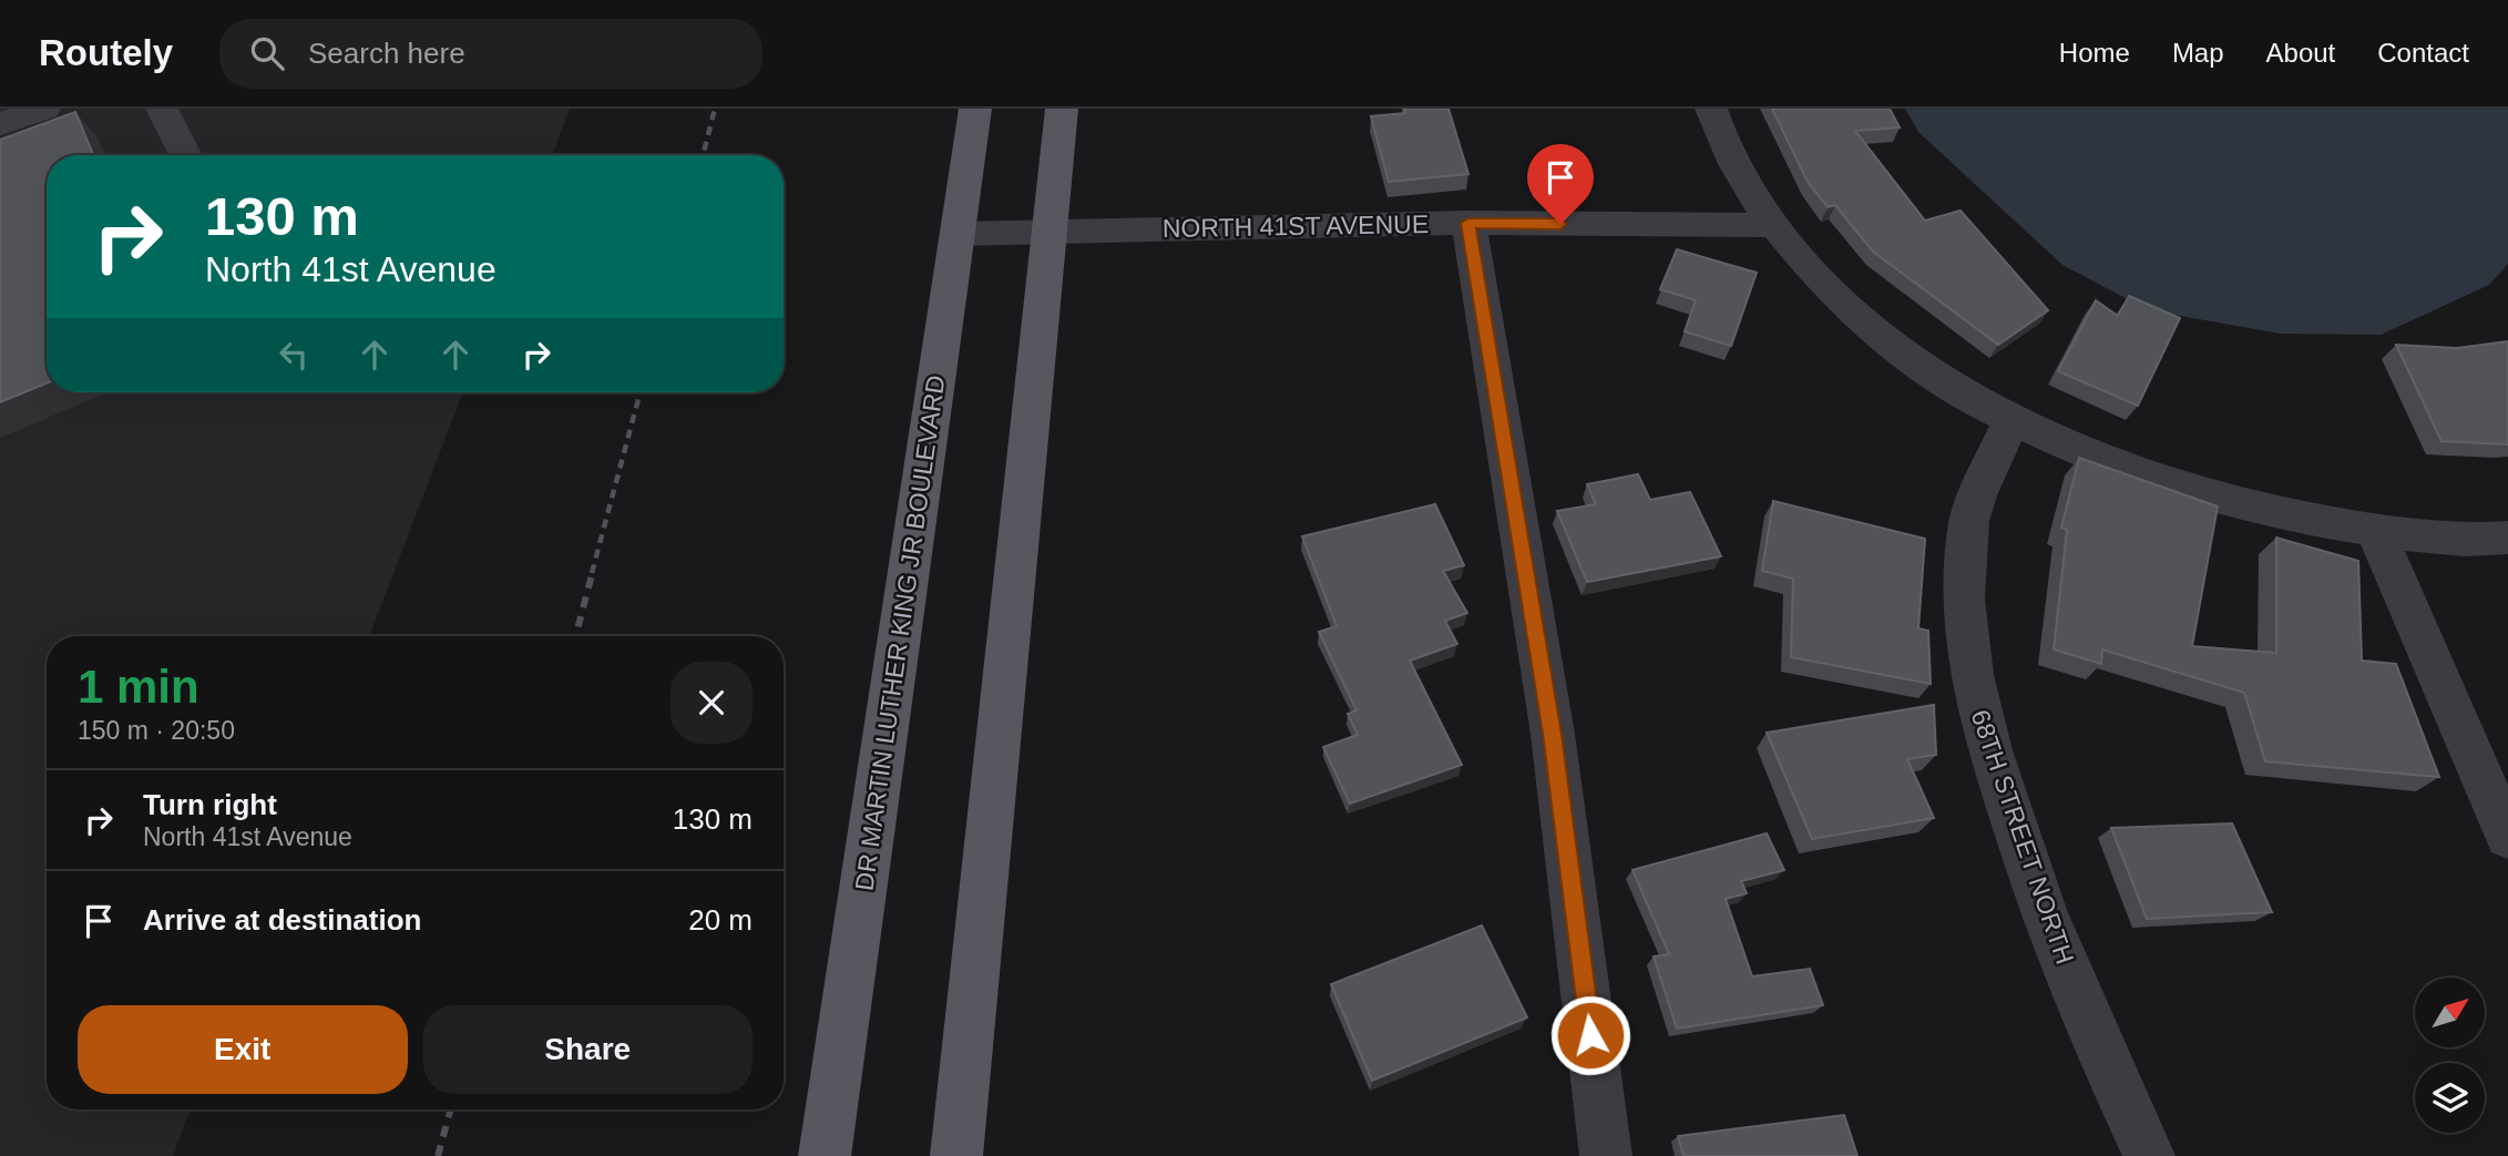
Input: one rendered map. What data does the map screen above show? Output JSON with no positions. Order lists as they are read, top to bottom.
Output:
{
  "streets": {
    "main road": ["DR MARTIN LUTHER KING JR BOULEVARD"],
    "street": ["NORTH 41ST AVENUE", "68TH STREET NORTH"]
  },
  "crossings": [
    ["NORTH 41ST AVENUE", "DR MARTIN LUTHER KING JR BOULEVARD"]
  ],
  "north": "top right",
  "page": {
    "header": "Routely",
    "search": "Search here",
    "nav": [
      "Home",
      "Map",
      "About",
      "Contact"
    ],
    "turn": ["130 m", "North 41st Avenue"],
    "heading": ["1 min", "150 m · 20:50"],
    "list": [
      {
        "name": "Turn right",
        "note": "North 41st Avenue",
        "value": "130 m"
      },
      {
        "name": "Arrive at destination",
        "value": "20 m"
      }
    ],
    "buttons": ["Exit", "Share"]
  }
}
